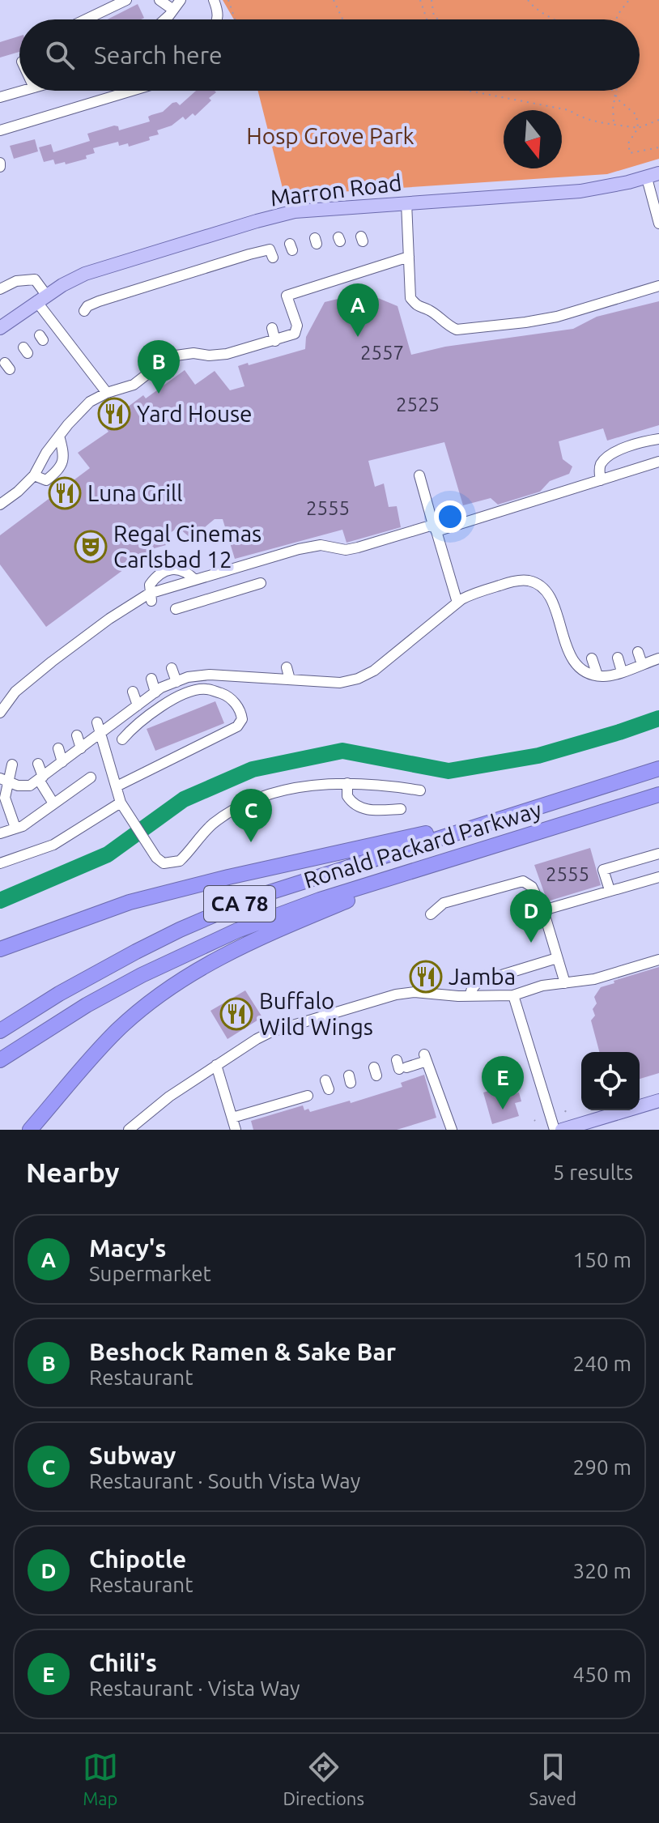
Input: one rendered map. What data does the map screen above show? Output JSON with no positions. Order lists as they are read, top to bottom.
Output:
{
  "streets": {
    "highway": ["Ronald Packard Parkway", "CA 78"],
    "main road": ["Marron Road"]
  },
  "parks": ["Hosp Grove Park"],
  "places": {
    "restaurant": [
      "Yard House",
      "Luna Grill",
      "Jamba",
      "Buffalo Wild Wings"
    ],
    "theatre": ["Regal Cinemas Carlsbad 12"]
  },
  "house_numbers": [
    "2557",
    "2525",
    "2555",
    "2555"
  ],
  "north": "bottom",
  "page": {
    "search": "Search here",
    "pins": [
      "A",
      "B",
      "C",
      "D",
      "E"
    ],
    "heading": ["Nearby", "5 results"],
    "list": [
      {
        "mark": "A",
        "name": "Macy's",
        "note": "Supermarket",
        "value": "150 m"
      },
      {
        "mark": "B",
        "name": "Beshock Ramen & Sake Bar",
        "note": "Restaurant",
        "value": "240 m"
      },
      {
        "mark": "C",
        "name": "Subway",
        "note": "Restaurant · South Vista Way",
        "value": "290 m"
      },
      {
        "mark": "D",
        "name": "Chipotle",
        "note": "Restaurant",
        "value": "320 m"
      },
      {
        "mark": "E",
        "name": "Chili's",
        "note": "Restaurant · Vista Way",
        "value": "450 m"
      }
    ],
    "nav": ["Map", "Directions", "Saved"]
  }
}
